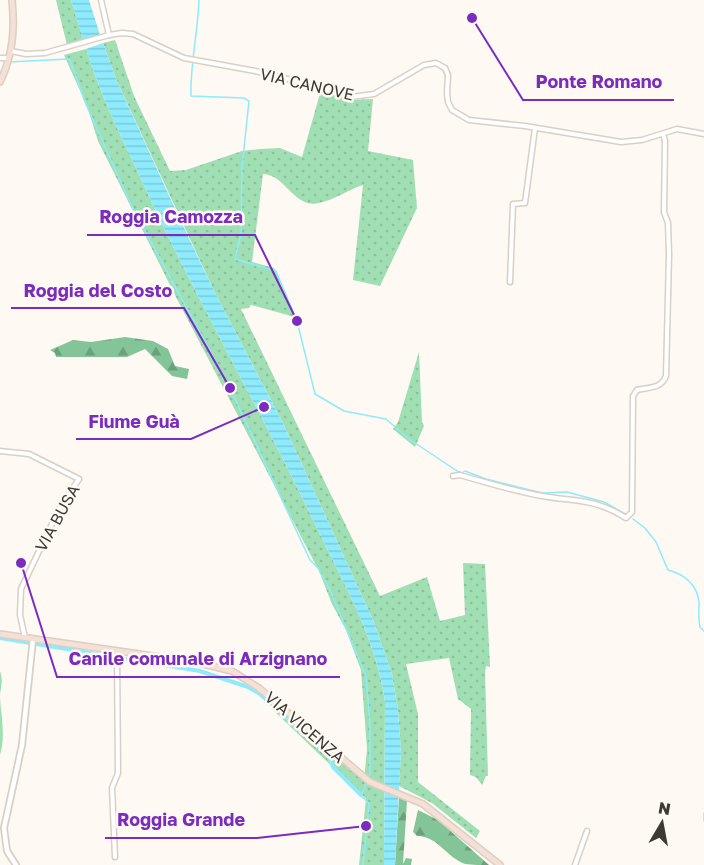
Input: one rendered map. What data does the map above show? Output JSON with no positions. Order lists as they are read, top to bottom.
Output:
{
  "streets": {
    "main road": ["VIA VICENZA"],
    "street": ["VIA CANOVE", "VIA BUSA"]
  },
  "crossings": [
    ["VIA BUSA", "VIA VICENZA"]
  ],
  "places": [
    "Ponte Romano",
    "Roggia Camozza",
    "Roggia del Costo",
    "Fiume Guà",
    "Canile comunale di Arzignano",
    "Roggia Grande"
  ],
  "north": "top"
}
